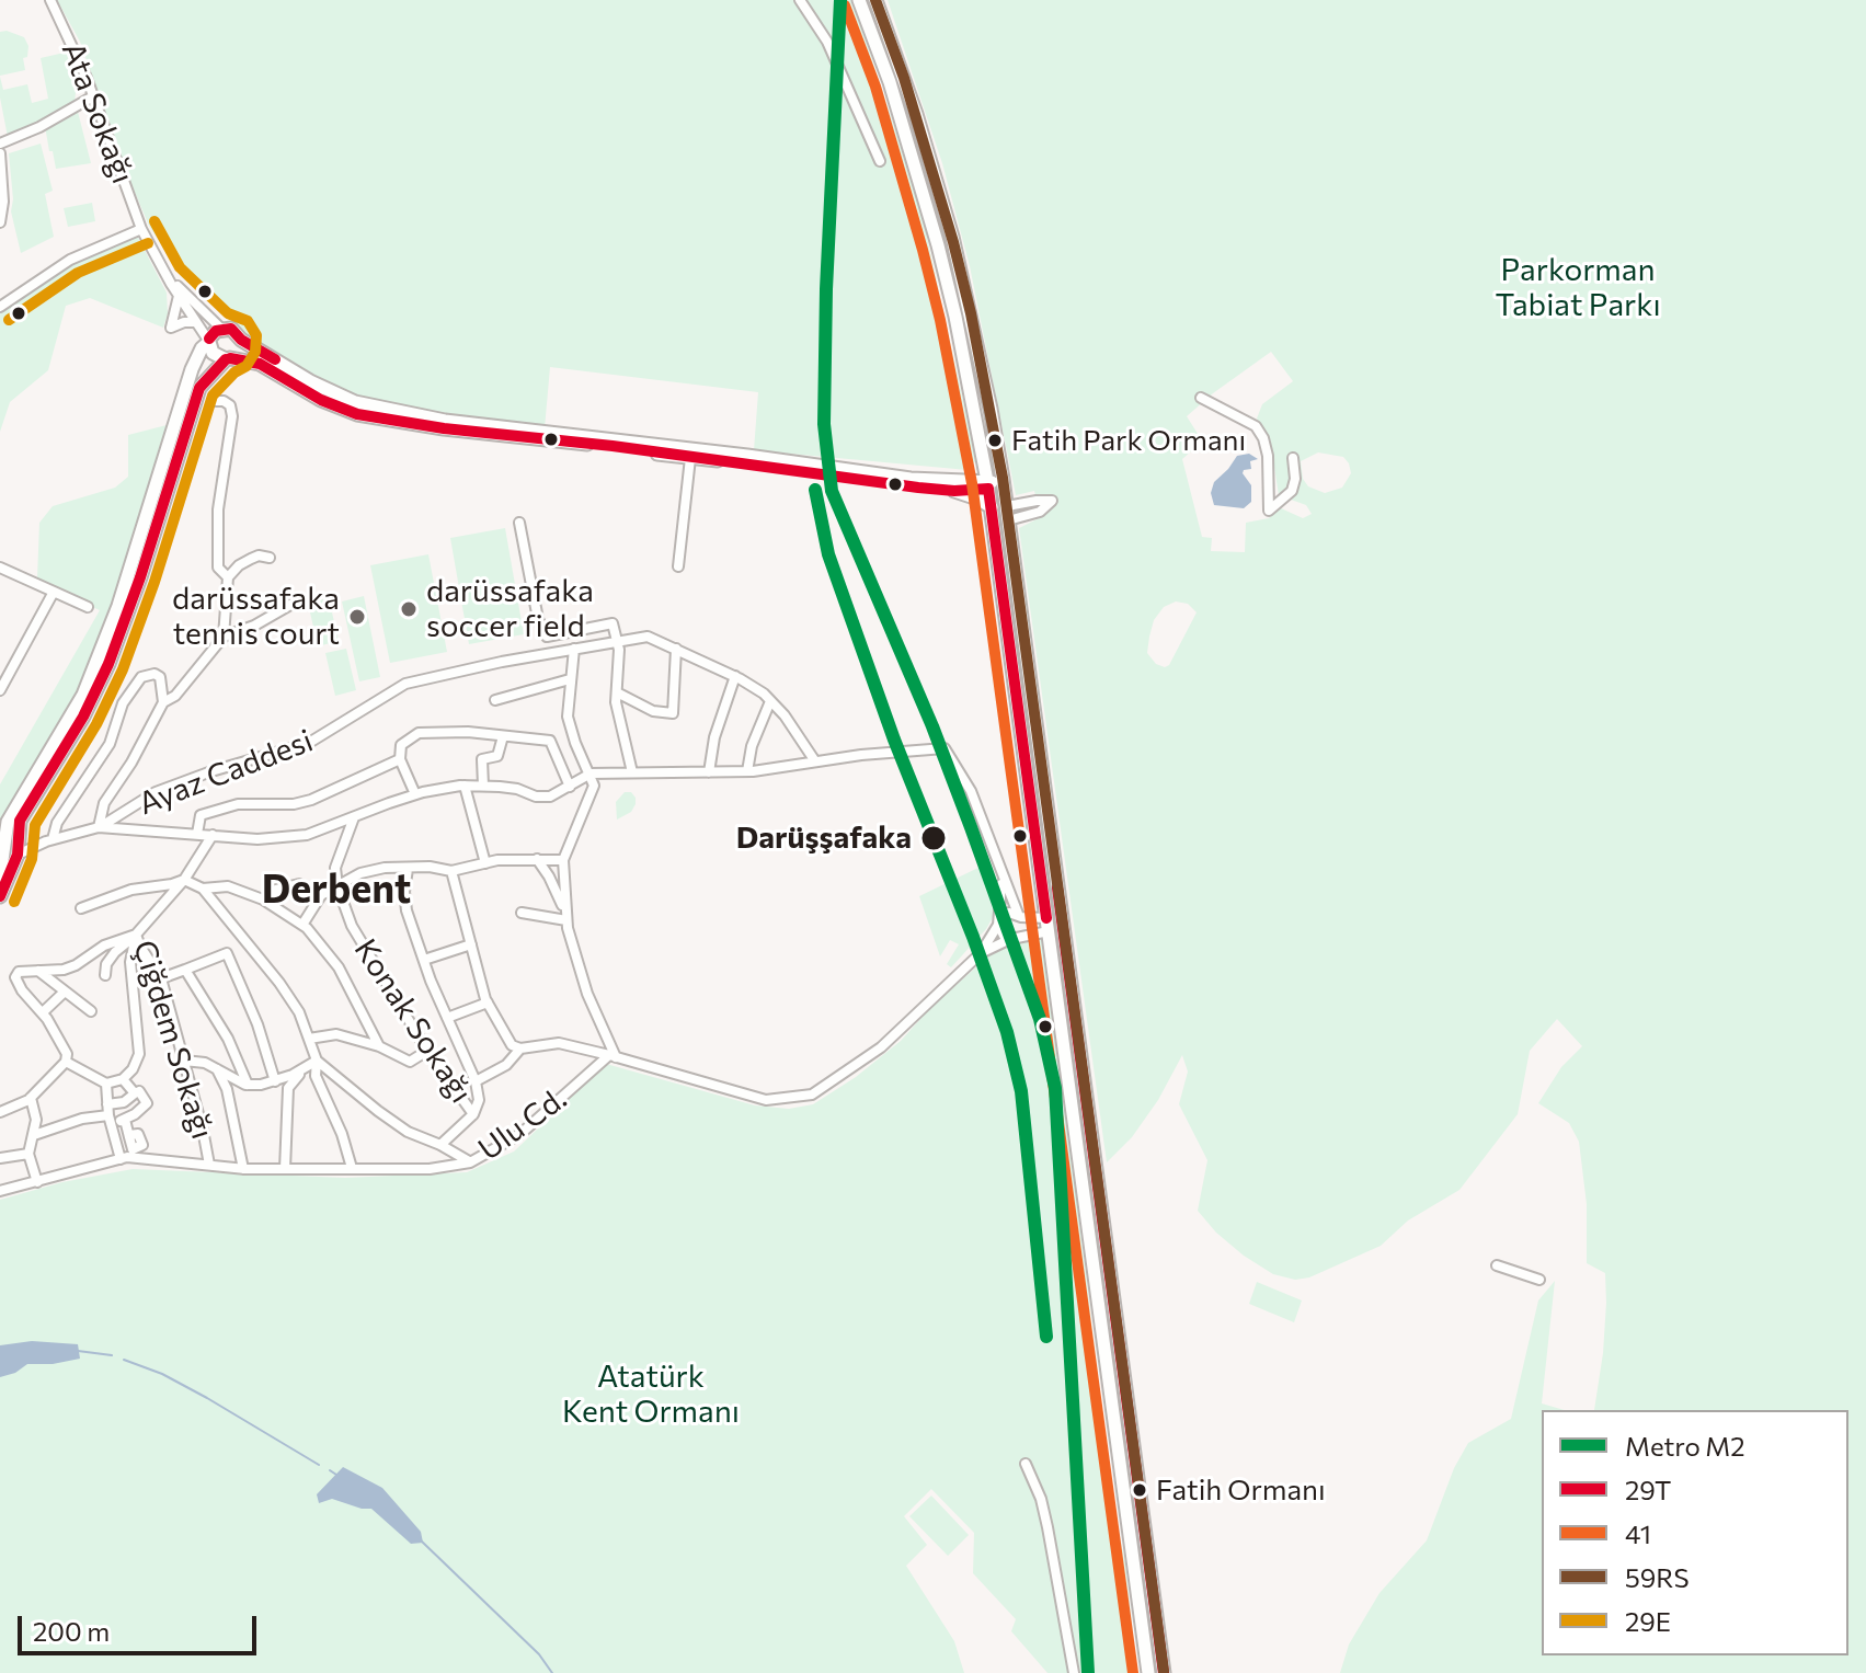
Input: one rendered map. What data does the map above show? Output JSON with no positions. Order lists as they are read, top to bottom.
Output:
{
  "streets": {
    "street": [
      "Ata Sokağı",
      "Ayaz Caddesi",
      "Konak Sokağı",
      "Çiğdem Sokağı",
      "Ulu Cd."
    ]
  },
  "crossings": [
    ["Çiğdem Sokağı", "Ulu Cd."]
  ],
  "districts": ["Derbent"],
  "parks": ["Parkorman Tabiat Parkı", "Atatürk Kent Ormanı"],
  "places": [
    "Fatih Park Ormanı",
    "darüssafaka soccer field",
    "darüssafaka tennis court",
    "Darüşşafaka",
    "Fatih Ormanı"
  ],
  "lines": [
    "metro line M2",
    "transit line 59RS",
    "transit line 41",
    "transit line 29E",
    "transit line 29T"
  ],
  "legend": [
    "Metro M2",
    "29T",
    "41",
    "59RS",
    "29E"
  ],
  "scale_bar": "200 m"
}
